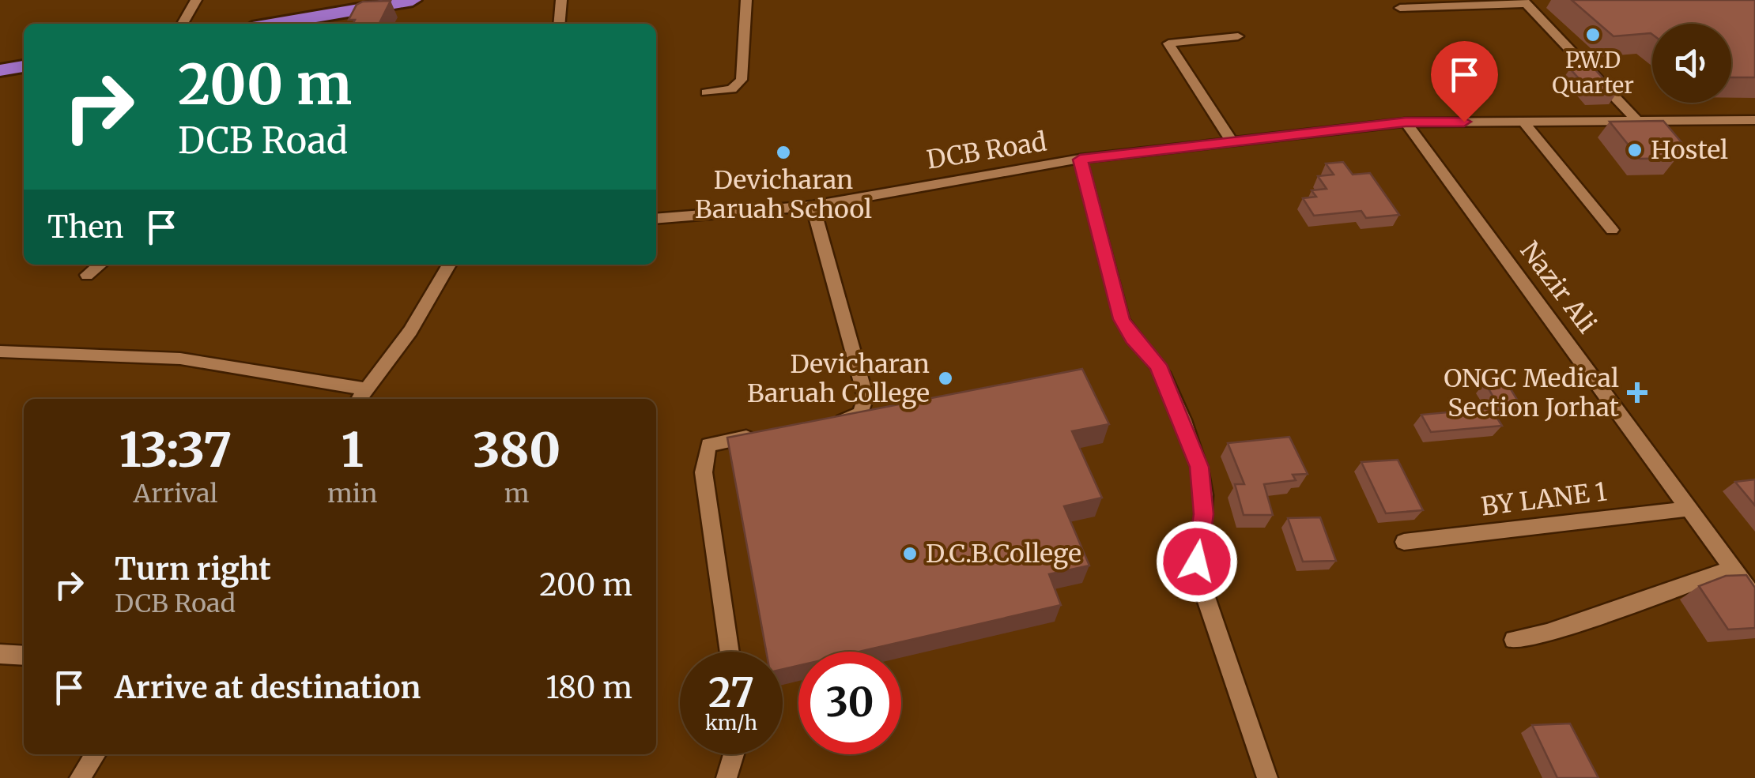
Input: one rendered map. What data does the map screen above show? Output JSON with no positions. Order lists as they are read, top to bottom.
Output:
{
  "streets": {
    "street": ["DCB Road", "Nazir Ali", "BY LANE 1"]
  },
  "crossings": [
    ["DCB Road", "Nazir Ali"],
    ["Nazir Ali", "BY LANE 1"]
  ],
  "places": {
    "other": [
      "P.W.D Quarter",
      "Hostel",
      "Devicharan Baruah School",
      "Devicharan Baruah College",
      "D.C.B.College"
    ],
    "health": ["ONGC Medical Section Jorhat"]
  },
  "page": {
    "turn": ["200 m", "DCB Road"],
    "then": "Then",
    "eta": [
      "13:37",
      "Arrival",
      "1",
      "min",
      "380",
      "m"
    ],
    "list": [
      {
        "name": "Turn right",
        "note": "DCB Road",
        "value": "200 m"
      },
      {
        "name": "Arrive at destination",
        "value": "180 m"
      }
    ],
    "speed": "27 km/h",
    "limit": "30"
  }
}
